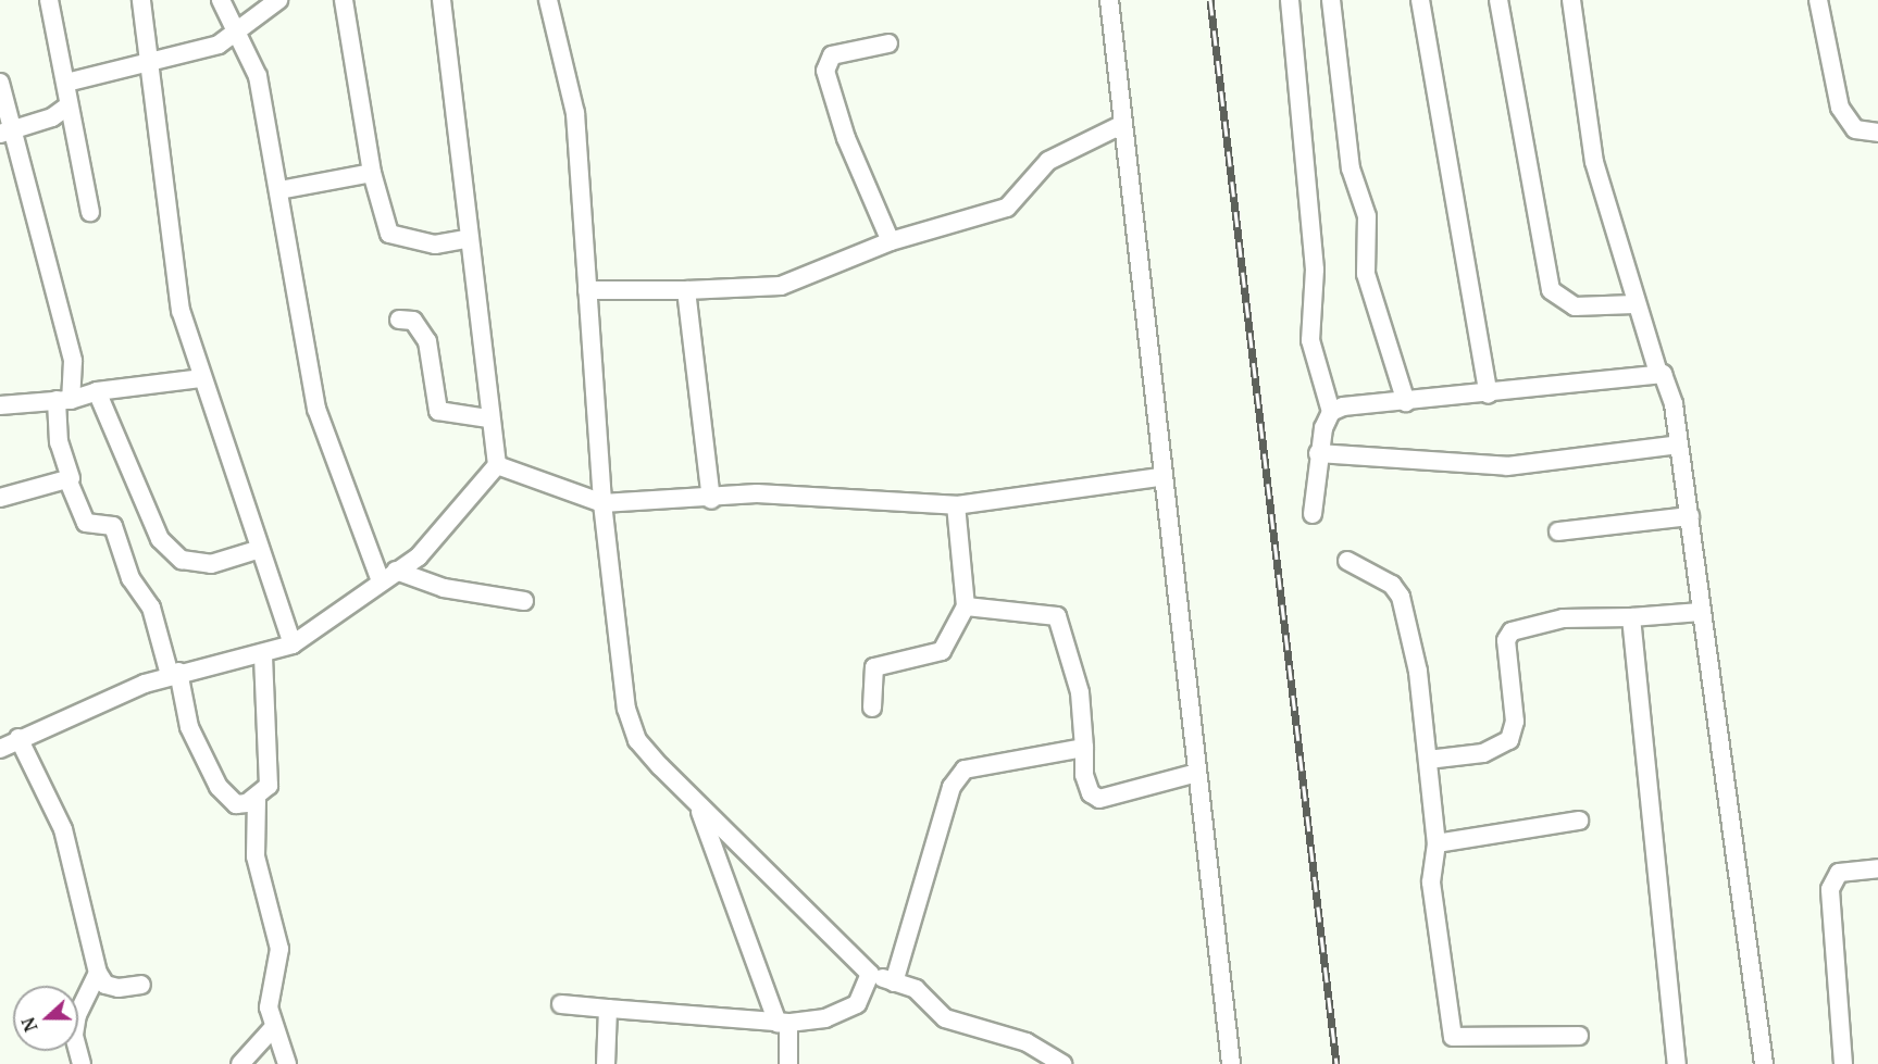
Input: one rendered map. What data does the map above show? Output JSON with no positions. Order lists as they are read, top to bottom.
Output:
{
  "north": "left"
}
